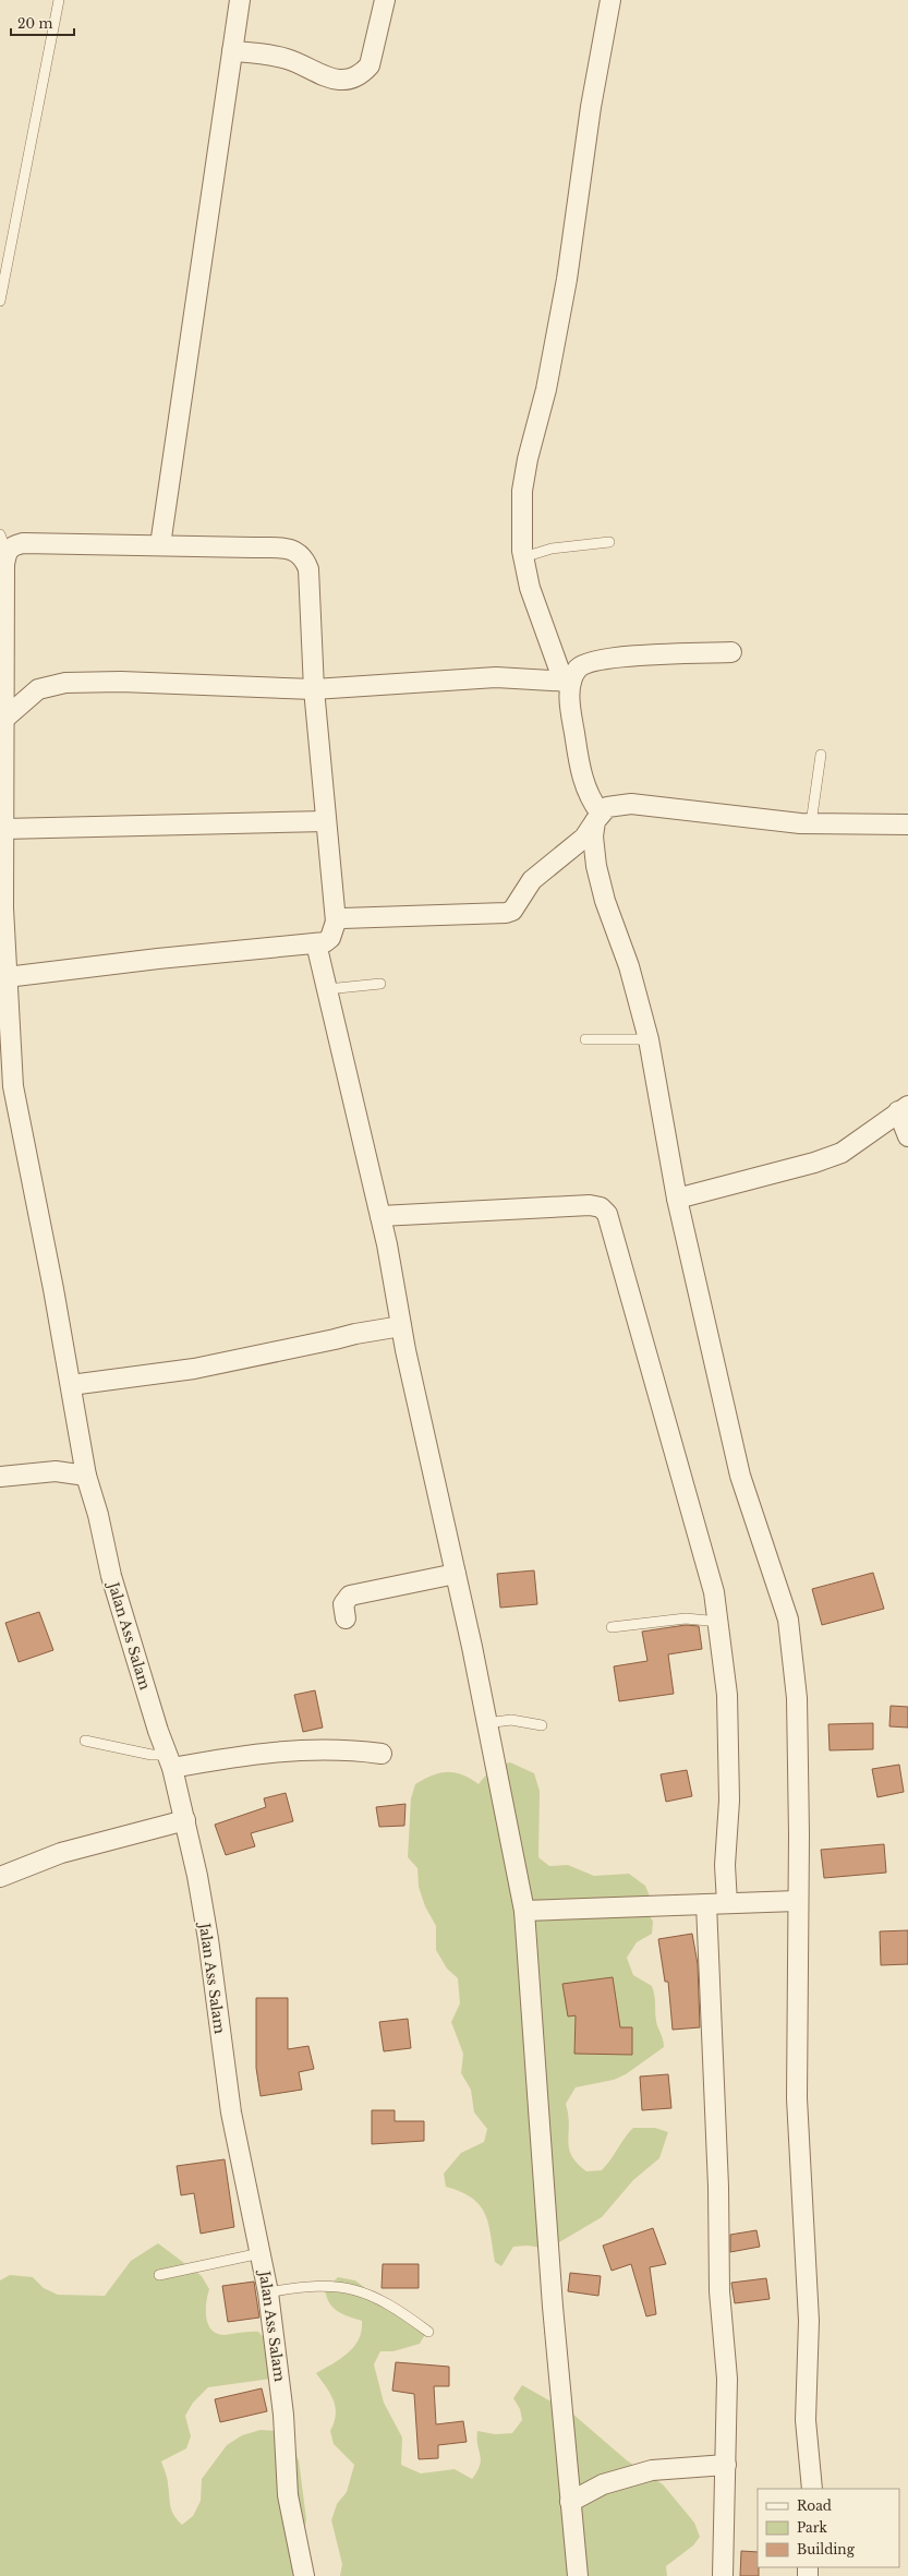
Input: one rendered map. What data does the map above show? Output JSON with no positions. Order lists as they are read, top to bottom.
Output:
{
  "streets": {
    "street": ["Jalan Ass Salam"]
  },
  "legend": ["Road", "Park", "Building"],
  "scale_bar": "20 m"
}
